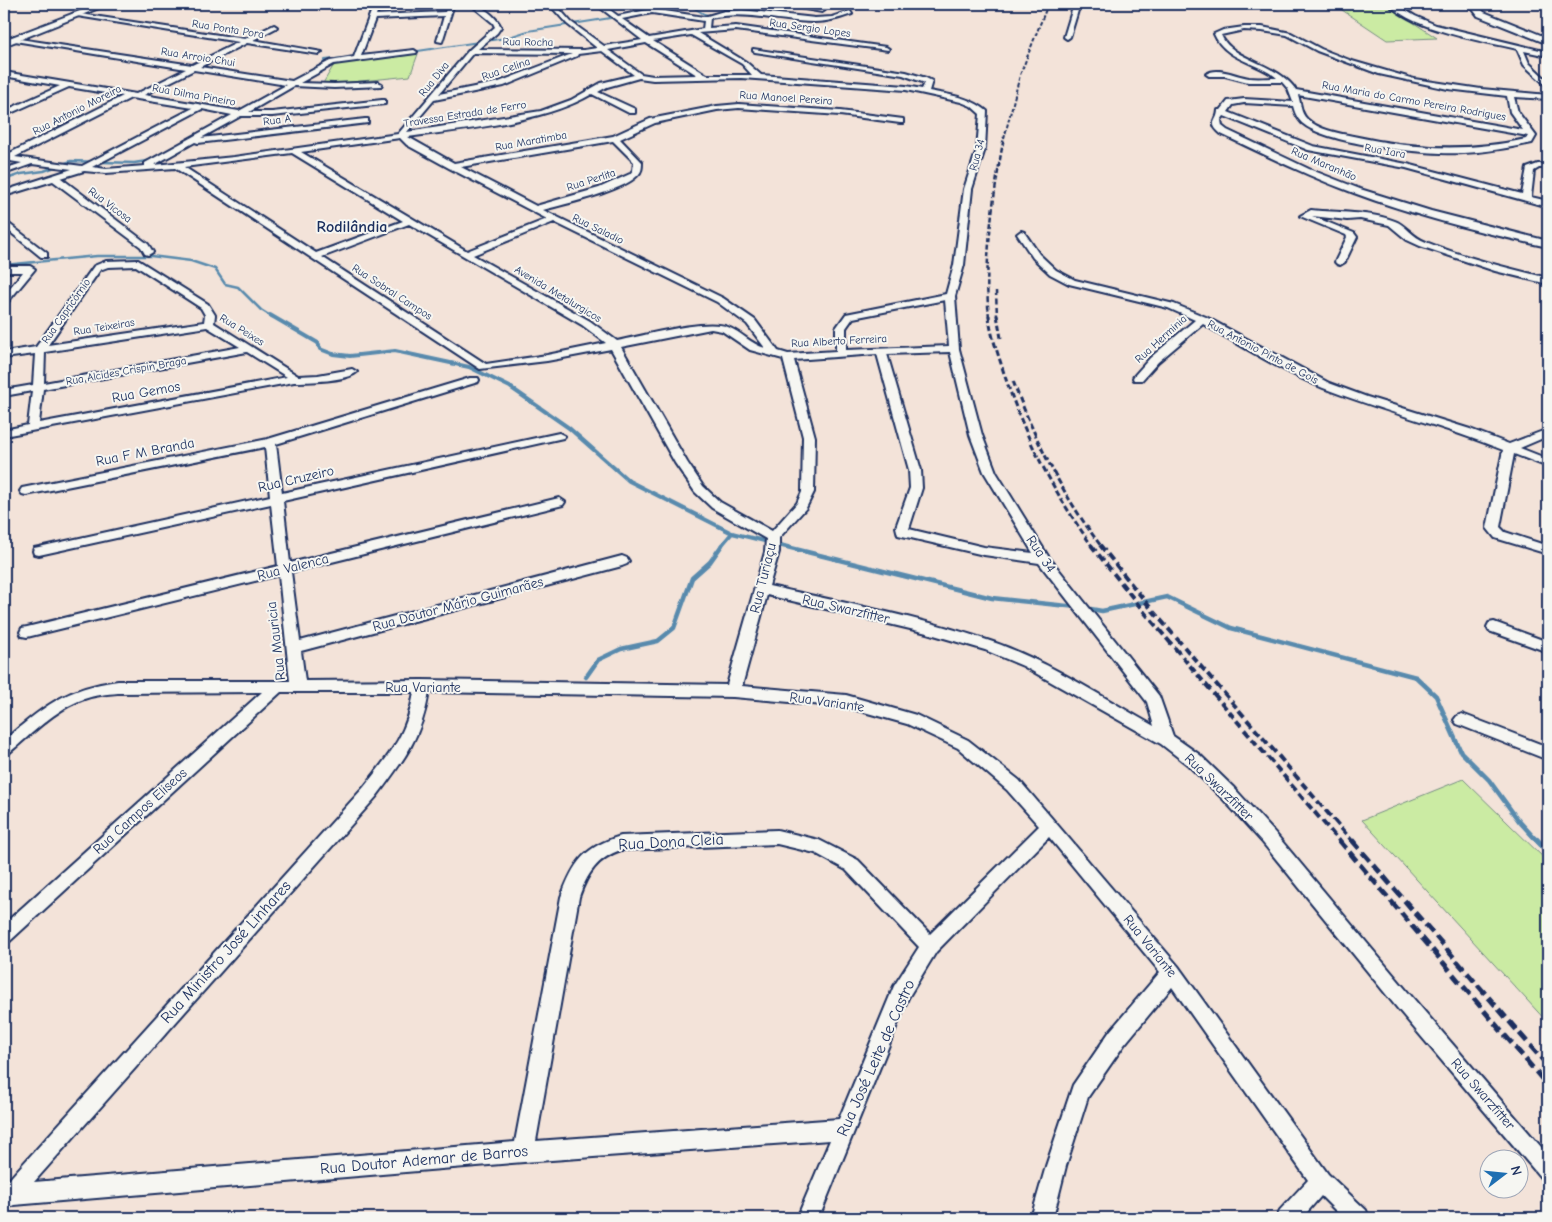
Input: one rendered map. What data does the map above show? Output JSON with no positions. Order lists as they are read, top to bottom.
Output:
{
  "streets": {
    "street": [
      "Rua Sergio Lopes",
      "Rua Ponta Pora",
      "Rua Rocha",
      "Rua Arroio Chui",
      "Rua Celina",
      "Rua Diva",
      "Rua Dilma Pineiro",
      "Rua Manoel Pereira",
      "Rua Maria do Carmo Pereira Rodrigues",
      "Rua Antonio Moreira",
      "Travessa Estrada de Ferro",
      "Rua A",
      "Rua Maratimba",
      "Rua Iara",
      "Rua 34",
      "Rua Maranhão",
      "Rua Perlita",
      "Rua Vicosa",
      "Rua Saladio",
      "Rua Sobral Campos",
      "Avenida Metalurgicos",
      "Rua Capricórnio",
      "Rua Teixeiras",
      "Rua Peixes",
      "Rua Herminia",
      "Rua Alberto Ferreira",
      "Rua Antonio Pinto de Gois",
      "Rua Alcides Crispin Braga",
      "Rua Gemos",
      "Rua F M Branda",
      "Rua Cruzeiro",
      "Rua Valenca",
      "Rua Turiaçu",
      "Rua Doutor Mário Guimarães",
      "Rua Swarzfitter",
      "Rua Mauricia",
      "Rua Variante",
      "Rua Campos Eliseos",
      "Rua Dona Cleia",
      "Rua Ministro José Linhares",
      "Rua José Leite de Castro",
      "Rua Doutor Ademar de Barros"
    ]
  },
  "crossings": [
    ["Rua Sergio Lopes", "Rua Rocha"],
    ["Rua Sergio Lopes", "Rua Celina"],
    ["Rua Ponta Pora", "Rua Antonio Moreira"],
    ["Rua Rocha", "Rua Celina"],
    ["Rua Rocha", "Rua Diva"],
    ["Rua Arroio Chui", "Rua Antonio Moreira"],
    ["Rua Celina", "Rua Diva"],
    ["Rua Diva", "Travessa Estrada de Ferro"],
    ["Rua Diva", "Rua Saladio"],
    ["Rua Dilma Pineiro", "Rua Antonio Moreira"],
    ["Rua Manoel Pereira", "Rua Maratimba"],
    ["Rua Manoel Pereira", "Rua Perlita"],
    ["Rua Antonio Moreira", "Travessa Estrada de Ferro"],
    ["Travessa Estrada de Ferro", "Rua 34"],
    ["Travessa Estrada de Ferro", "Rua Saladio"],
    ["Travessa Estrada de Ferro", "Rua Sobral Campos"],
    ["Travessa Estrada de Ferro", "Avenida Metalurgicos"],
    ["Rua Maratimba", "Rua Perlita"],
    ["Rua Maratimba", "Rua Saladio"],
    ["Rua Iara", "Rua Maranhão"],
    ["Rua 34", "Rua Alberto Ferreira"],
    ["Rua 34", "Rua Swarzfitter"],
    ["Rua Perlita", "Rua Saladio"],
    ["Rua Saladio", "Rua Alberto Ferreira"],
    ["Rua Sobral Campos", "Avenida Metalurgicos"],
    ["Rua Sobral Campos", "Rua Alberto Ferreira"],
    ["Avenida Metalurgicos", "Rua Alberto Ferreira"],
    ["Avenida Metalurgicos", "Rua Turiaçu"],
    ["Rua Capricórnio", "Rua Teixeiras"],
    ["Rua Capricórnio", "Rua Peixes"],
    ["Rua Capricórnio", "Rua Alcides Crispin Braga"],
    ["Rua Capricórnio", "Rua Gemos"],
    ["Rua Teixeiras", "Rua Peixes"],
    ["Rua Peixes", "Rua Alcides Crispin Braga"],
    ["Rua Peixes", "Rua Gemos"],
    ["Rua Herminia", "Rua Antonio Pinto de Gois"],
    ["Rua Alberto Ferreira", "Rua Turiaçu"],
    ["Rua F M Branda", "Rua Mauricia"],
    ["Rua Cruzeiro", "Rua Mauricia"],
    ["Rua Valenca", "Rua Mauricia"],
    ["Rua Turiaçu", "Rua Swarzfitter"],
    ["Rua Turiaçu", "Rua Variante"],
    ["Rua Doutor Mário Guimarães", "Rua Mauricia"],
    ["Rua Mauricia", "Rua Variante"],
    ["Rua Variante", "Rua Campos Eliseos"],
    ["Rua Variante", "Rua Ministro José Linhares"],
    ["Rua Variante", "Rua José Leite de Castro"],
    ["Rua Dona Cleia", "Rua José Leite de Castro"],
    ["Rua Dona Cleia", "Rua Doutor Ademar de Barros"],
    ["Rua Ministro José Linhares", "Rua Doutor Ademar de Barros"],
    ["Rua José Leite de Castro", "Rua Doutor Ademar de Barros"]
  ],
  "districts": ["Rodilândia"],
  "north": "right"
}
